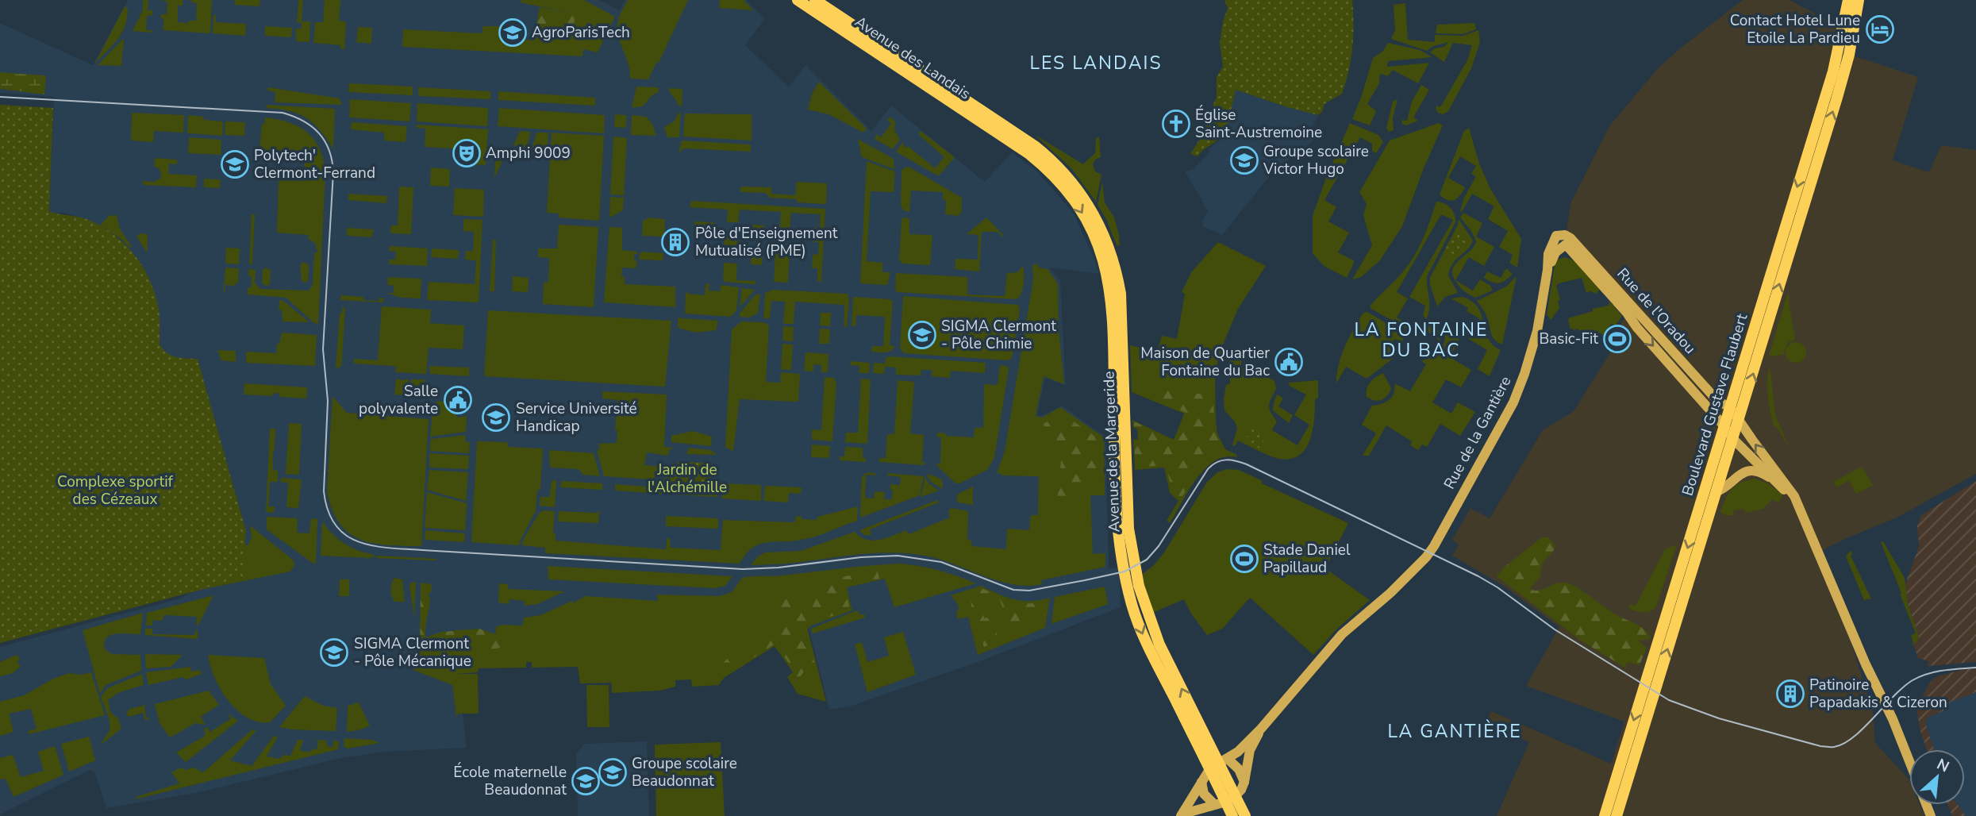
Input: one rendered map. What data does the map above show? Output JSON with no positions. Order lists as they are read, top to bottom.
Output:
{
  "streets": {
    "main road": [
      "Avenue des Landais",
      "Rue de l'Oradou",
      "Boulevard Gustave Flaubert",
      "Rue de la Gantière",
      "Avenue de la Margeride"
    ]
  },
  "crossings": [
    ["Avenue des Landais", "Avenue de la Margeride"],
    ["Rue de l'Oradou", "Boulevard Gustave Flaubert"],
    ["Rue de l'Oradou", "Rue de la Gantière"],
    ["Rue de la Gantière", "Avenue de la Margeride"]
  ],
  "districts": ["LES LANDAIS", "LA FONTAINE DU BAC", "LA GANTIÈRE"],
  "parks": ["Jardin de l'Alchémille", "Complexe sportif des Cézeaux"],
  "places": {
    "hotel": ["Contact Hotel Lune Etoile La Pardieu"],
    "school or university": [
      "AgroParisTech",
      "Groupe scolaire Victor Hugo",
      "Polytech' Clermont-Ferrand",
      "SIGMA Clermont - Pôle Chimie",
      "Service Université Handicap",
      "SIGMA Clermont - Pôle Mécanique",
      "Groupe scolaire Beaudonnat",
      "École maternelle Beaudonnat"
    ],
    "church": ["Église Saint-Austremoine"],
    "theatre": ["Amphi 9009"],
    "building": ["Pôle d'Enseignement Mutualisé (PME)", "Patinoire Papadakis & Cizeron"],
    "sports": ["Basic-Fit", "Stade Daniel Papillaud"],
    "public building": ["Maison de Quartier Fontaine du Bac", "Salle polyvalente"]
  },
  "north": "top right"
}
